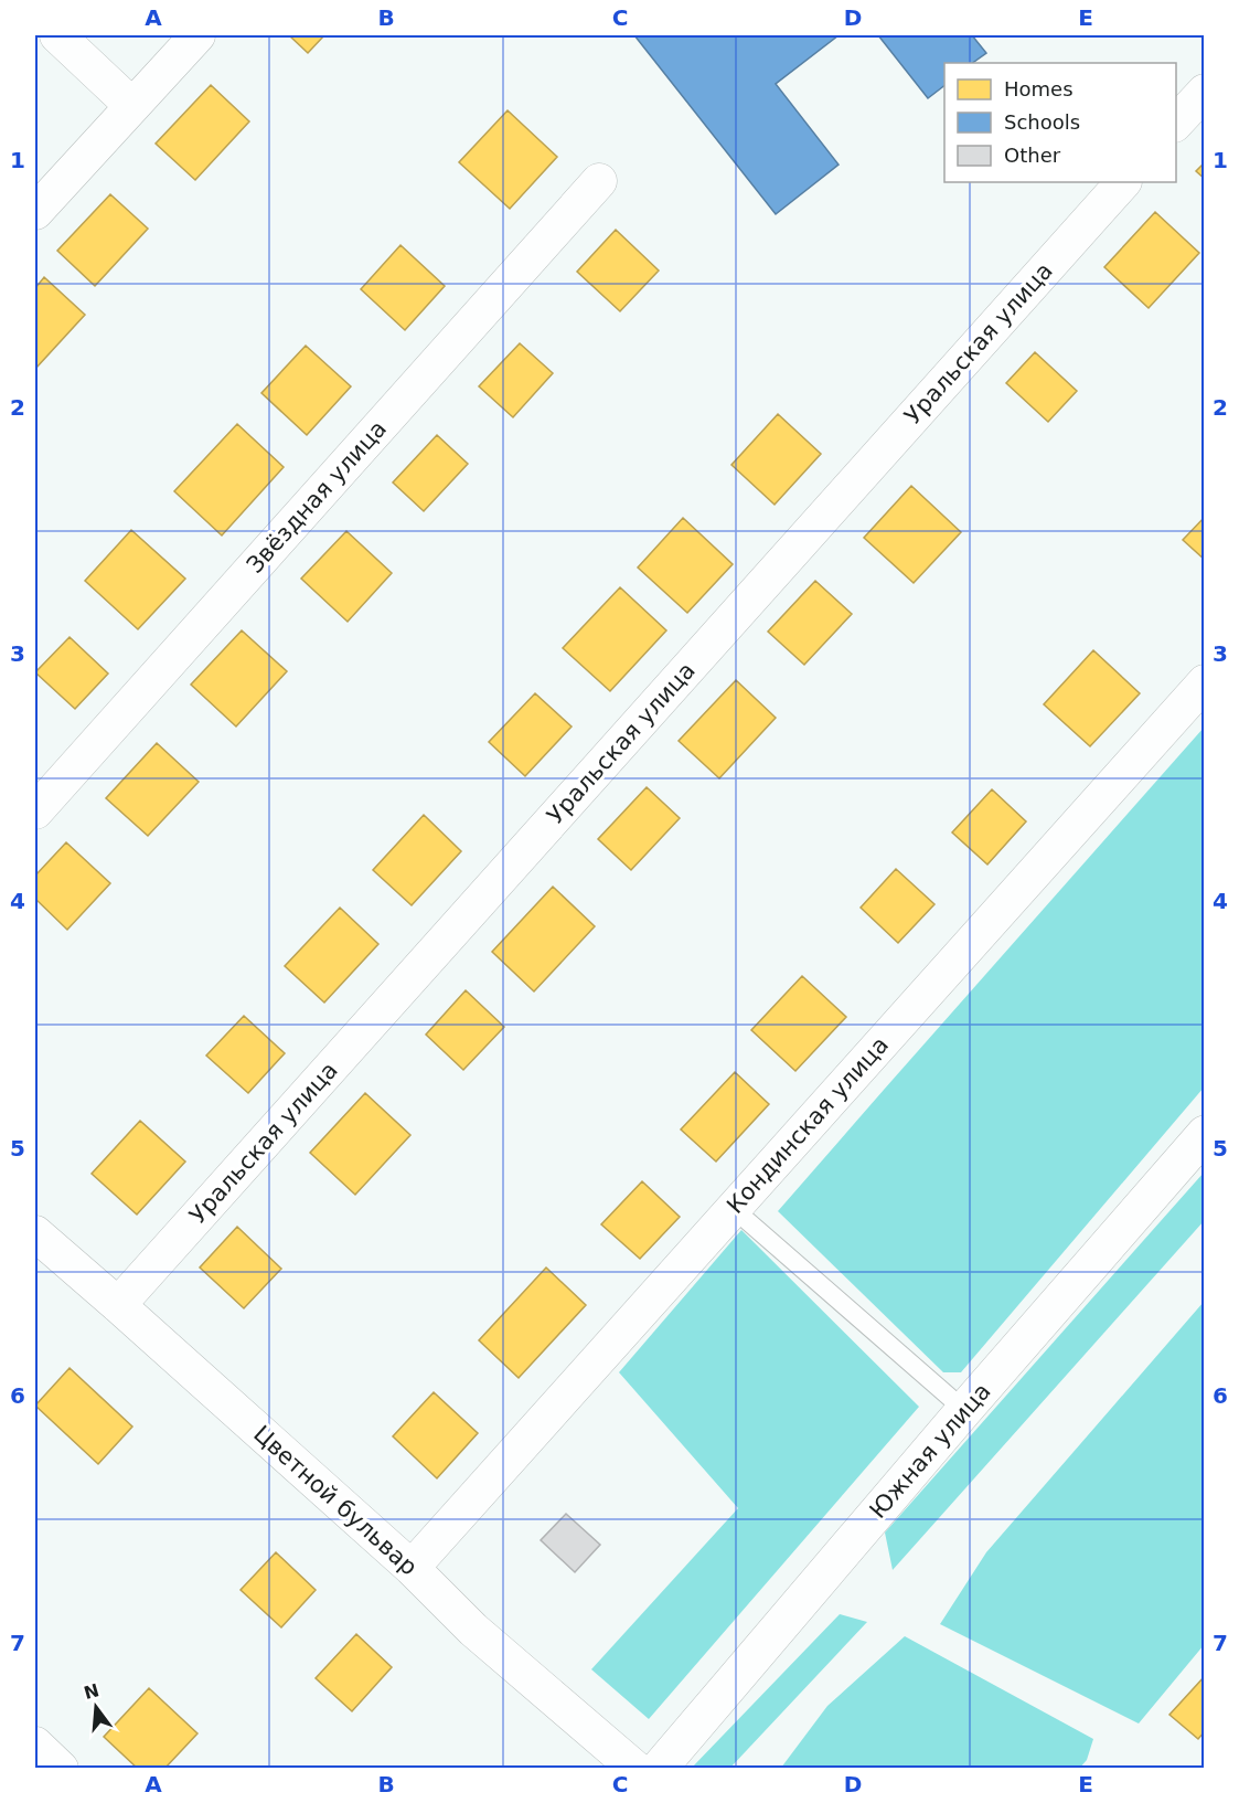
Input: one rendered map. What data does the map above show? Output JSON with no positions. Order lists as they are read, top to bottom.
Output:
{
  "streets": {
    "street": [
      "Уральская улица",
      "Звёздная улица",
      "Кондинская улица",
      "Южная улица",
      "Цветной бульвар"
    ]
  },
  "crossings": [
    ["Уральская улица", "Цветной бульвар"],
    ["Кондинская улица", "Цветной бульвар"]
  ],
  "legend": ["Homes", "Schools", "Other"],
  "north": "top",
  "grid": {
    "columns": [
      "A",
      "B",
      "C",
      "D",
      "E"
    ],
    "rows": [
      "1",
      "2",
      "3",
      "4",
      "5",
      "6",
      "7"
    ]
  }
}
